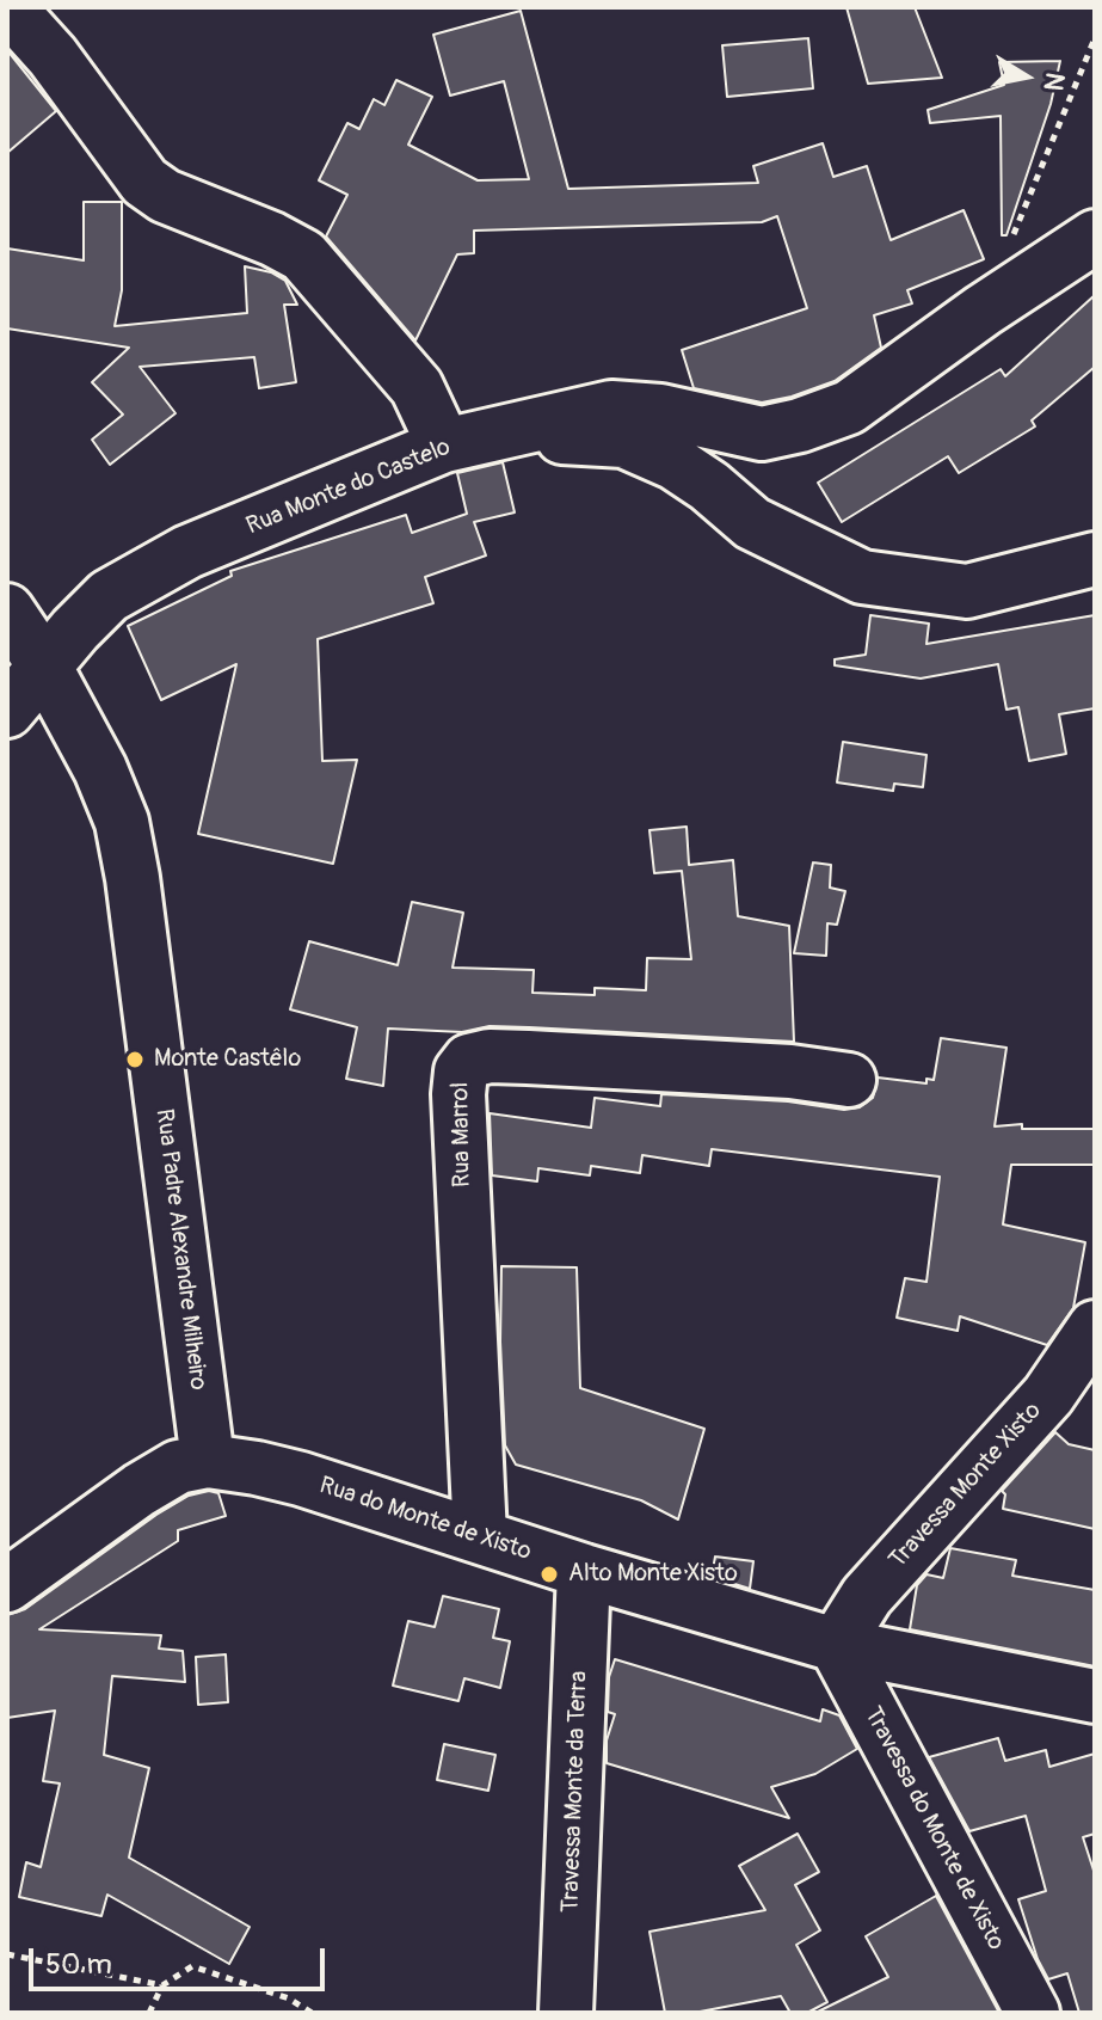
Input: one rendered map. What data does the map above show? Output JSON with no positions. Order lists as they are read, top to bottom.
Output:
{
  "streets": {
    "street": [
      "Rua Monte do Castelo",
      "Rua Marrol",
      "Rua Padre Alexandre Milheiro",
      "Travessa Monte Xisto",
      "Rua do Monte de Xisto",
      "Travessa Monte da Terra",
      "Travessa do Monte de Xisto"
    ]
  },
  "crossings": [
    ["Rua Monte do Castelo", "Rua Padre Alexandre Milheiro"],
    ["Rua Marrol", "Rua do Monte de Xisto"],
    ["Rua Padre Alexandre Milheiro", "Rua do Monte de Xisto"],
    ["Travessa Monte Xisto", "Rua do Monte de Xisto"],
    ["Travessa Monte Xisto", "Travessa do Monte de Xisto"],
    ["Rua do Monte de Xisto", "Travessa Monte da Terra"],
    ["Rua do Monte de Xisto", "Travessa do Monte de Xisto"]
  ],
  "places": ["Monte Castêlo", "Alto Monte Xisto"],
  "scale_bar": "50 m",
  "north": "right"
}
